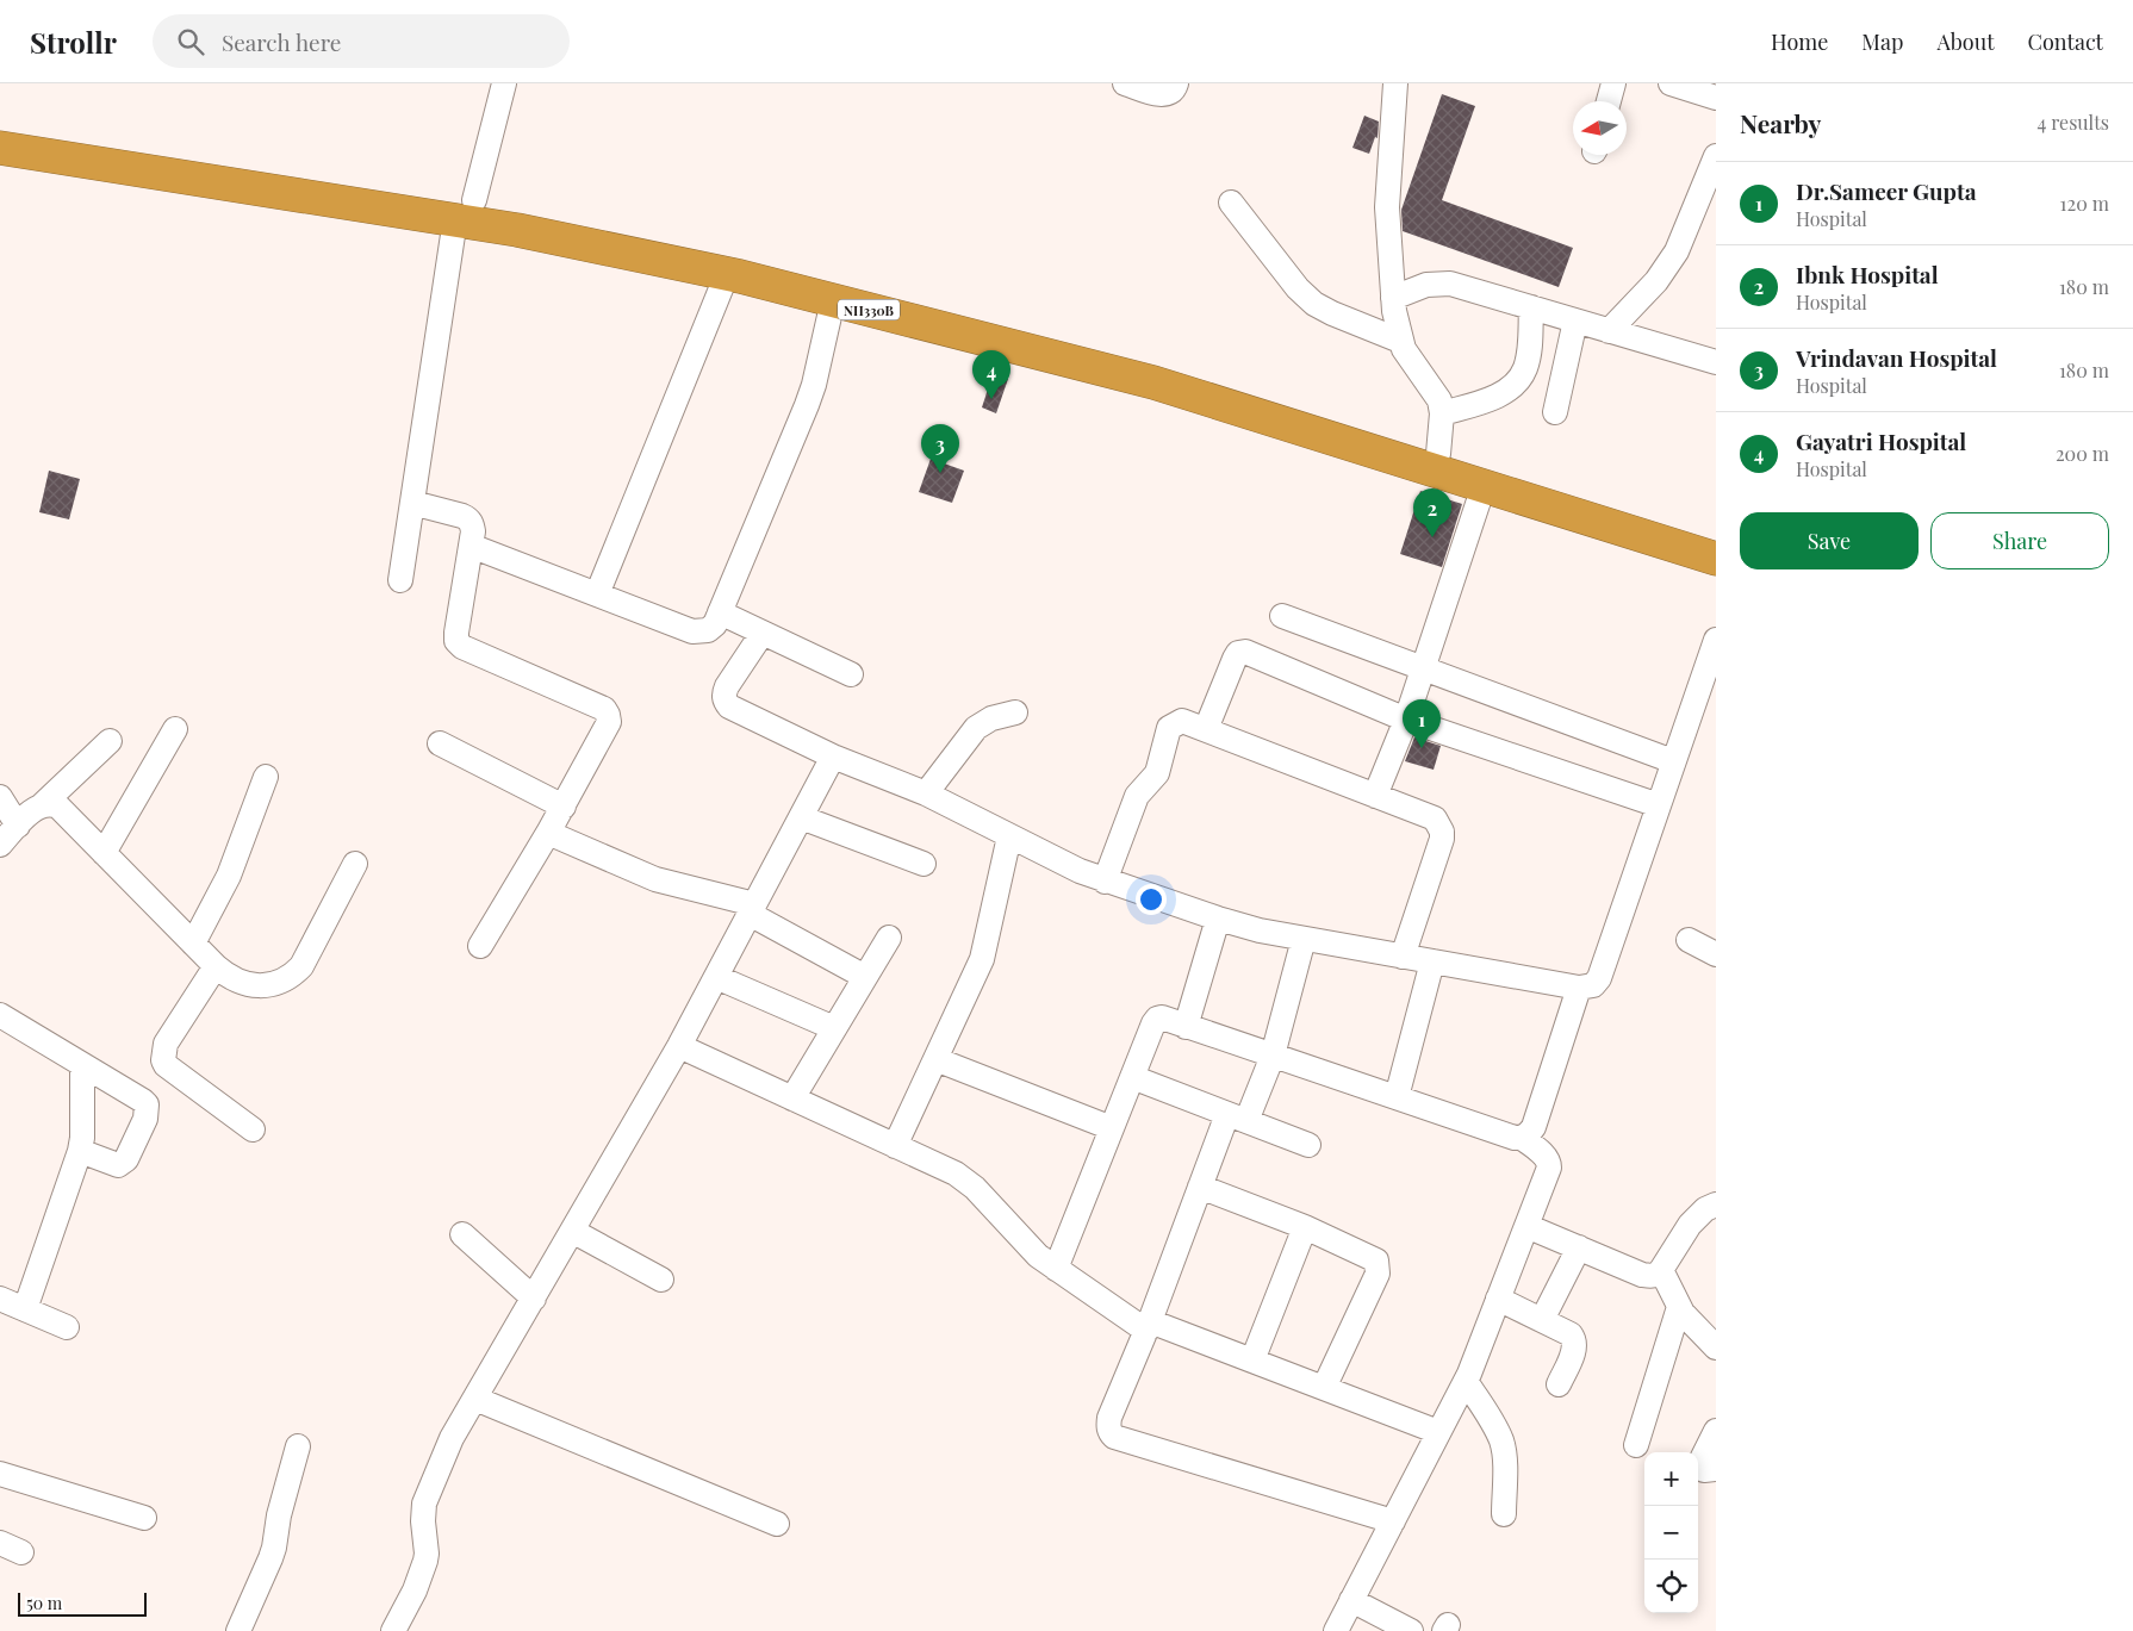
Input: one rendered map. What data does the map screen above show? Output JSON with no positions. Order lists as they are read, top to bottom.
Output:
{
  "streets": {
    "highway": ["NH330B"]
  },
  "scale_bar": "50 m",
  "north": "left",
  "page": {
    "header": "Strollr",
    "search": "Search here",
    "nav": [
      "Home",
      "Map",
      "About",
      "Contact"
    ],
    "heading": ["Nearby", "4 results"],
    "list": [
      {
        "mark": "1",
        "name": "Dr.Sameer Gupta",
        "note": "Hospital",
        "value": "120 m"
      },
      {
        "mark": "2",
        "name": "Ibnk Hospital",
        "note": "Hospital",
        "value": "180 m"
      },
      {
        "mark": "3",
        "name": "Vrindavan Hospital",
        "note": "Hospital",
        "value": "180 m"
      },
      {
        "mark": "4",
        "name": "Gayatri Hospital",
        "note": "Hospital",
        "value": "200 m"
      }
    ],
    "pins": [
      "4",
      "3",
      "2",
      "1"
    ],
    "buttons": ["Save", "Share"],
    "map_buttons": ["+", "−"],
    "scale": "50 m"
  }
}
